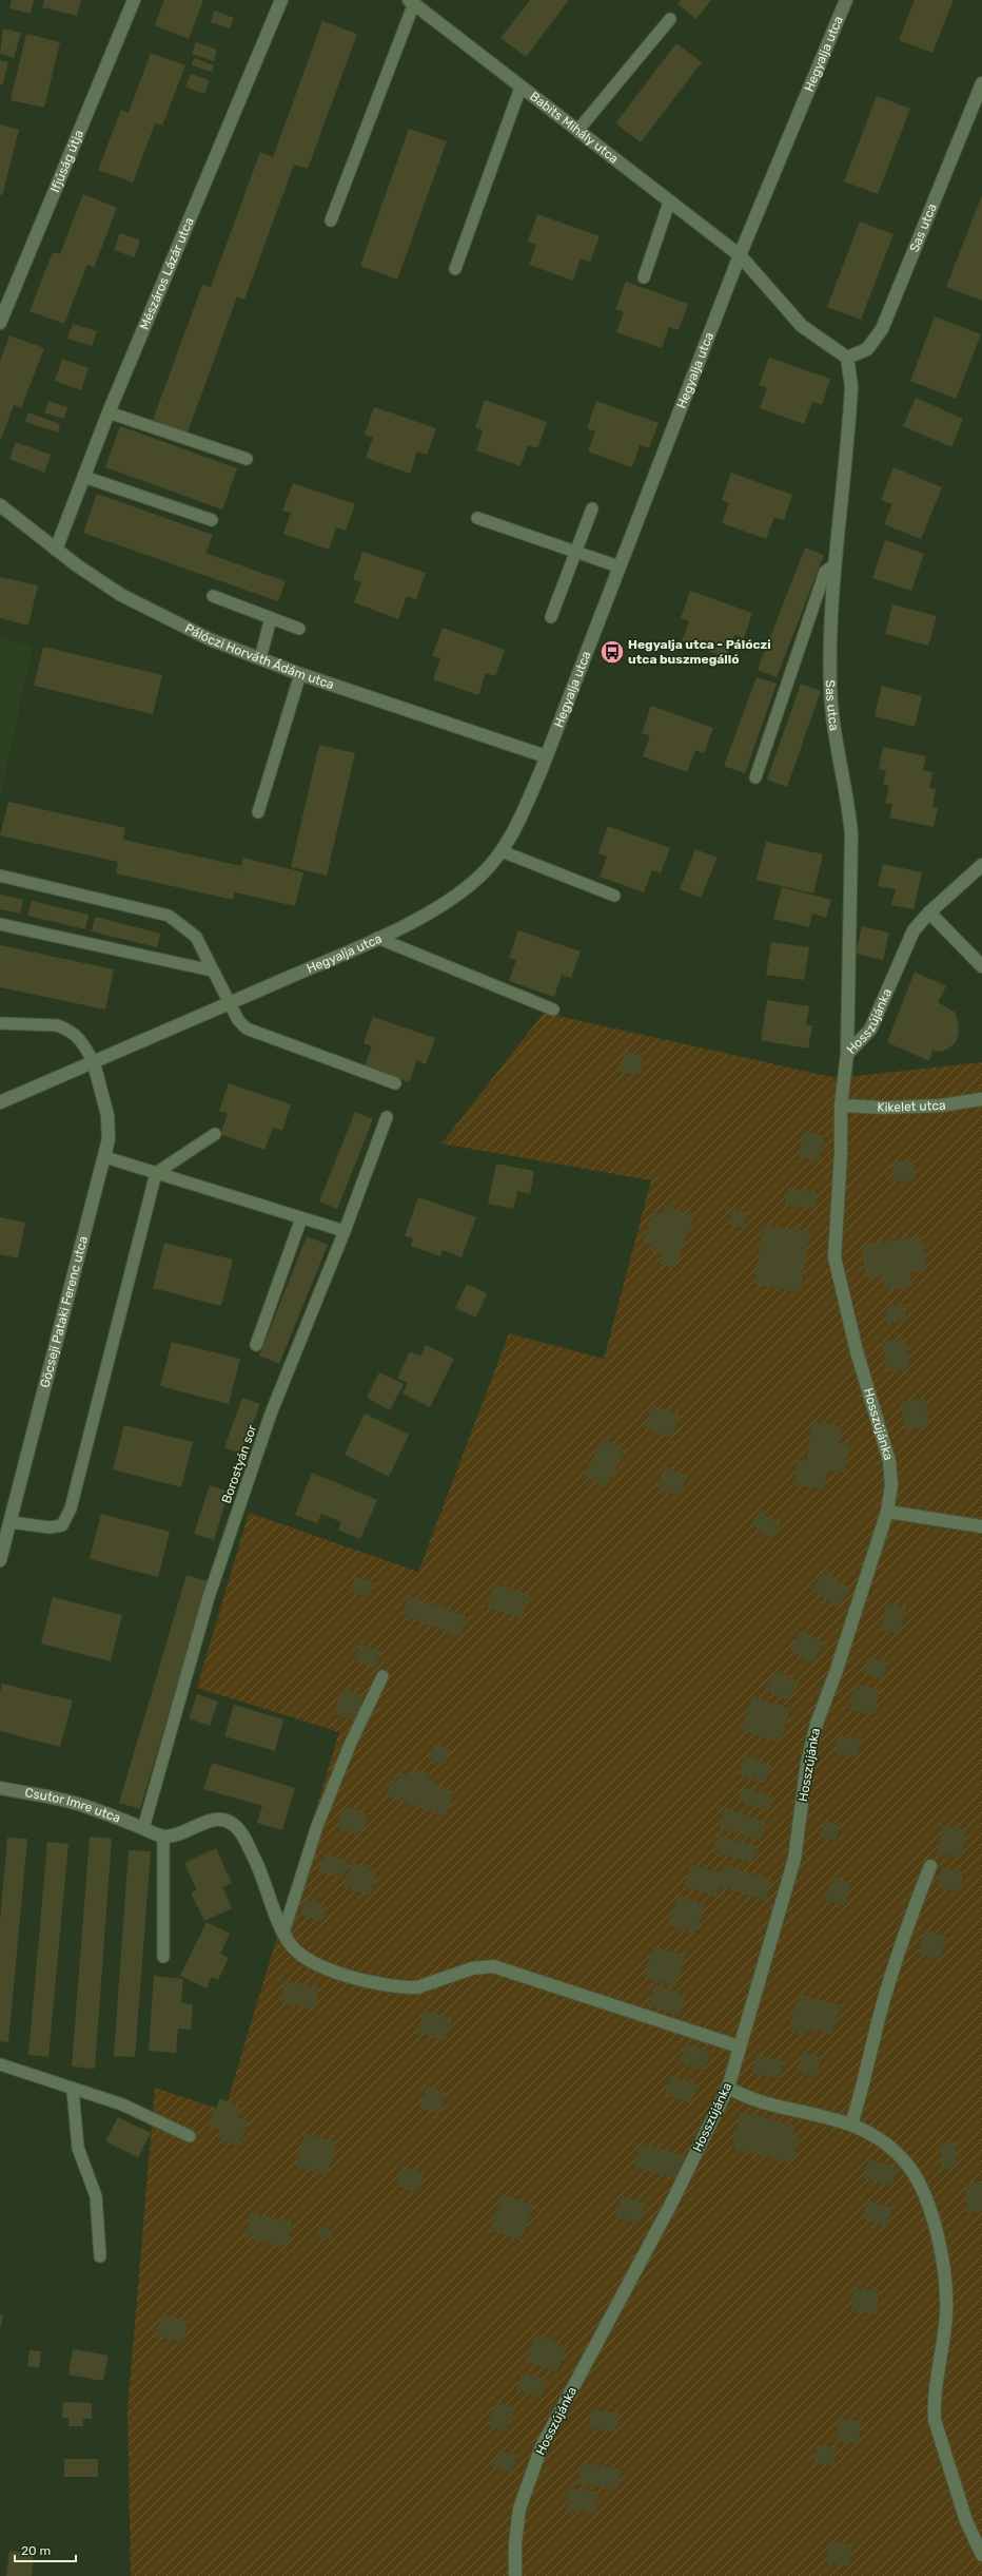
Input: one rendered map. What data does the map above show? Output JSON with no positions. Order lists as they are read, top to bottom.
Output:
{
  "streets": {
    "street": [
      "Hegyalja utca",
      "Babits Mihály utca",
      "Ifjúság útja",
      "Sas utca",
      "Mészáros Lázár utca",
      "Pálóczi Horváth Ádám utca",
      "Hosszújánka",
      "Kikelet utca",
      "Göcseji Pataki Ferenc utca",
      "Csutor Imre utca"
    ],
    "lane": ["Borostyán sor"]
  },
  "crossings": [
    ["Hegyalja utca", "Babits Mihály utca"],
    ["Hegyalja utca", "Pálóczi Horváth Ádám utca"],
    ["Hegyalja utca", "Göcseji Pataki Ferenc utca"],
    ["Sas utca", "Hosszújánka"],
    ["Mészáros Lázár utca", "Pálóczi Horváth Ádám utca"],
    ["Hosszújánka", "Kikelet utca"],
    ["Borostyán sor", "Csutor Imre utca"]
  ],
  "places": {
    "bus stop": ["Hegyalja utca - Pálóczi utca buszmegálló"]
  },
  "scale_bar": "20 m"
}
